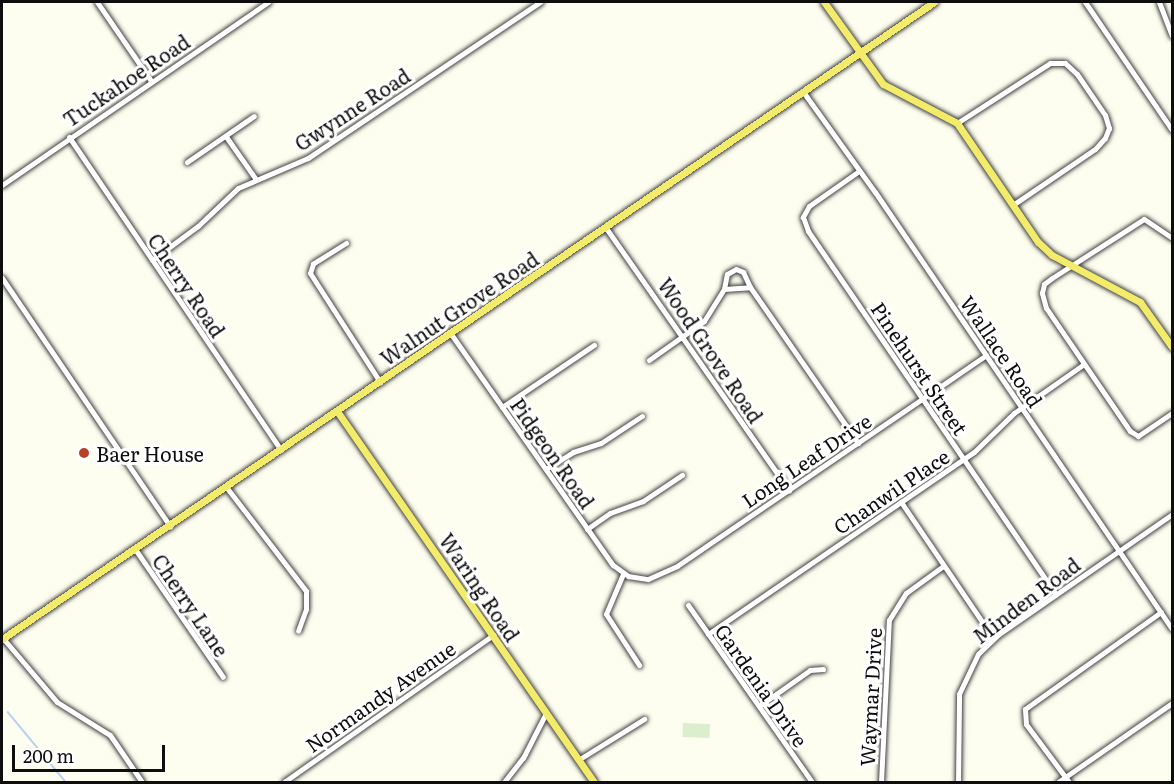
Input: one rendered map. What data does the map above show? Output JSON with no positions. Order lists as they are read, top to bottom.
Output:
{
  "streets": {
    "main road": ["Walnut Grove Road", "Waring Road"],
    "street": [
      "Tuckahoe Road",
      "Gwynne Road",
      "Cherry Road",
      "Wood Grove Road",
      "Wallace Road",
      "Pinehurst Street",
      "Pidgeon Road",
      "Long Leaf Drive",
      "Chanwil Place",
      "Minden Road",
      "Cherry Lane",
      "Gardenia Drive",
      "Normandy Avenue",
      "Waymar Drive"
    ]
  },
  "crossings": [
    ["Tuckahoe Road", "Cherry Road"],
    ["Gwynne Road", "Cherry Road"],
    ["Cherry Road", "Walnut Grove Road"],
    ["Walnut Grove Road", "Wood Grove Road"],
    ["Walnut Grove Road", "Wallace Road"],
    ["Walnut Grove Road", "Pidgeon Road"],
    ["Walnut Grove Road", "Waring Road"],
    ["Walnut Grove Road", "Cherry Lane"],
    ["Wood Grove Road", "Long Leaf Drive"],
    ["Wallace Road", "Pinehurst Street"],
    ["Wallace Road", "Long Leaf Drive"],
    ["Wallace Road", "Chanwil Place"],
    ["Wallace Road", "Minden Road"],
    ["Pinehurst Street", "Long Leaf Drive"],
    ["Pinehurst Street", "Chanwil Place"],
    ["Pinehurst Street", "Minden Road"],
    ["Pidgeon Road", "Long Leaf Drive"],
    ["Chanwil Place", "Gardenia Drive"],
    ["Waring Road", "Normandy Avenue"]
  ],
  "places": ["Baer House"],
  "scale_bar": "200 m"
}
